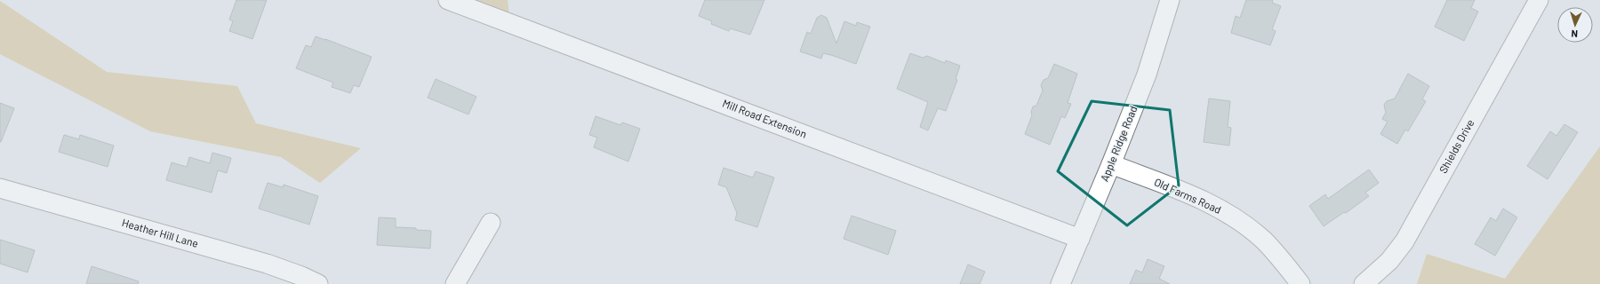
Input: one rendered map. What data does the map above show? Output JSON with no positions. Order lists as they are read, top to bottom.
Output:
{
  "streets": {
    "street": [
      "Mill Road Extension",
      "Apple Ridge Road",
      "Shields Drive",
      "Old Farms Road",
      "Heather Hill Lane"
    ]
  },
  "crossings": [
    ["Mill Road Extension", "Apple Ridge Road"],
    ["Apple Ridge Road", "Old Farms Road"]
  ],
  "north": "bottom"
}
